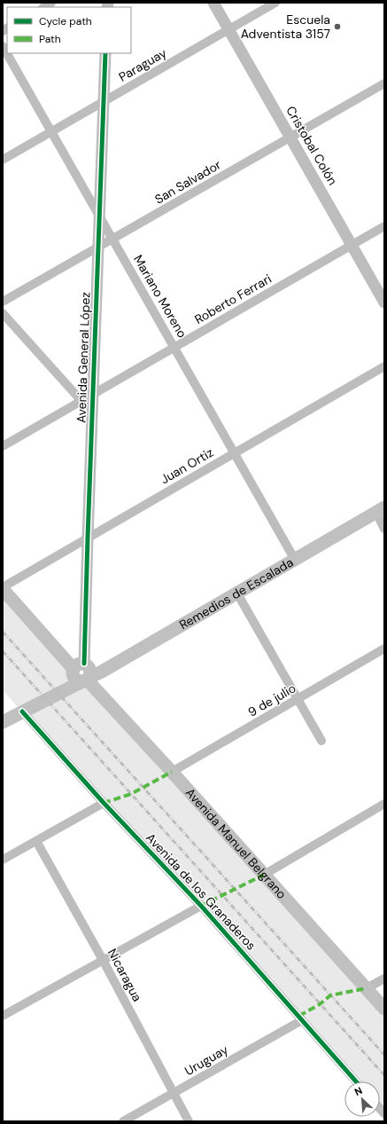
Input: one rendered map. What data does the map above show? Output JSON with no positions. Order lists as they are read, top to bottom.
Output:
{
  "streets": {
    "main road": ["Remedios de Escalada", "Avenida Manuel Belgrano"],
    "street": [
      "Paraguay",
      "Cristobal Colón",
      "San Salvador",
      "Mariano Moreno",
      "Roberto Ferrari",
      "Avenida General López",
      "Juan Ortiz",
      "9 de julio",
      "Avenida de los Granaderos",
      "Nicaragua",
      "Uruguay"
    ]
  },
  "crossings": [
    ["Paraguay", "Cristobal Colón"],
    ["Paraguay", "Mariano Moreno"],
    ["Paraguay", "Avenida General López"],
    ["Cristobal Colón", "San Salvador"],
    ["Cristobal Colón", "Roberto Ferrari"],
    ["San Salvador", "Mariano Moreno"],
    ["San Salvador", "Avenida General López"],
    ["Mariano Moreno", "Roberto Ferrari"],
    ["Mariano Moreno", "Avenida General López"],
    ["Mariano Moreno", "Juan Ortiz"],
    ["Mariano Moreno", "Remedios de Escalada"],
    ["Roberto Ferrari", "Avenida General López"],
    ["Avenida General López", "Juan Ortiz"],
    ["Avenida General López", "Avenida Manuel Belgrano"],
    ["Remedios de Escalada", "Avenida Manuel Belgrano"],
    ["Remedios de Escalada", "Avenida de los Granaderos"],
    ["9 de julio", "Avenida Manuel Belgrano"],
    ["Avenida de los Granaderos", "Uruguay"],
    ["Nicaragua", "Uruguay"]
  ],
  "places": ["Escuela Adventista 3157"],
  "legend": ["Cycle path", "Path"],
  "north": "top left"
}
